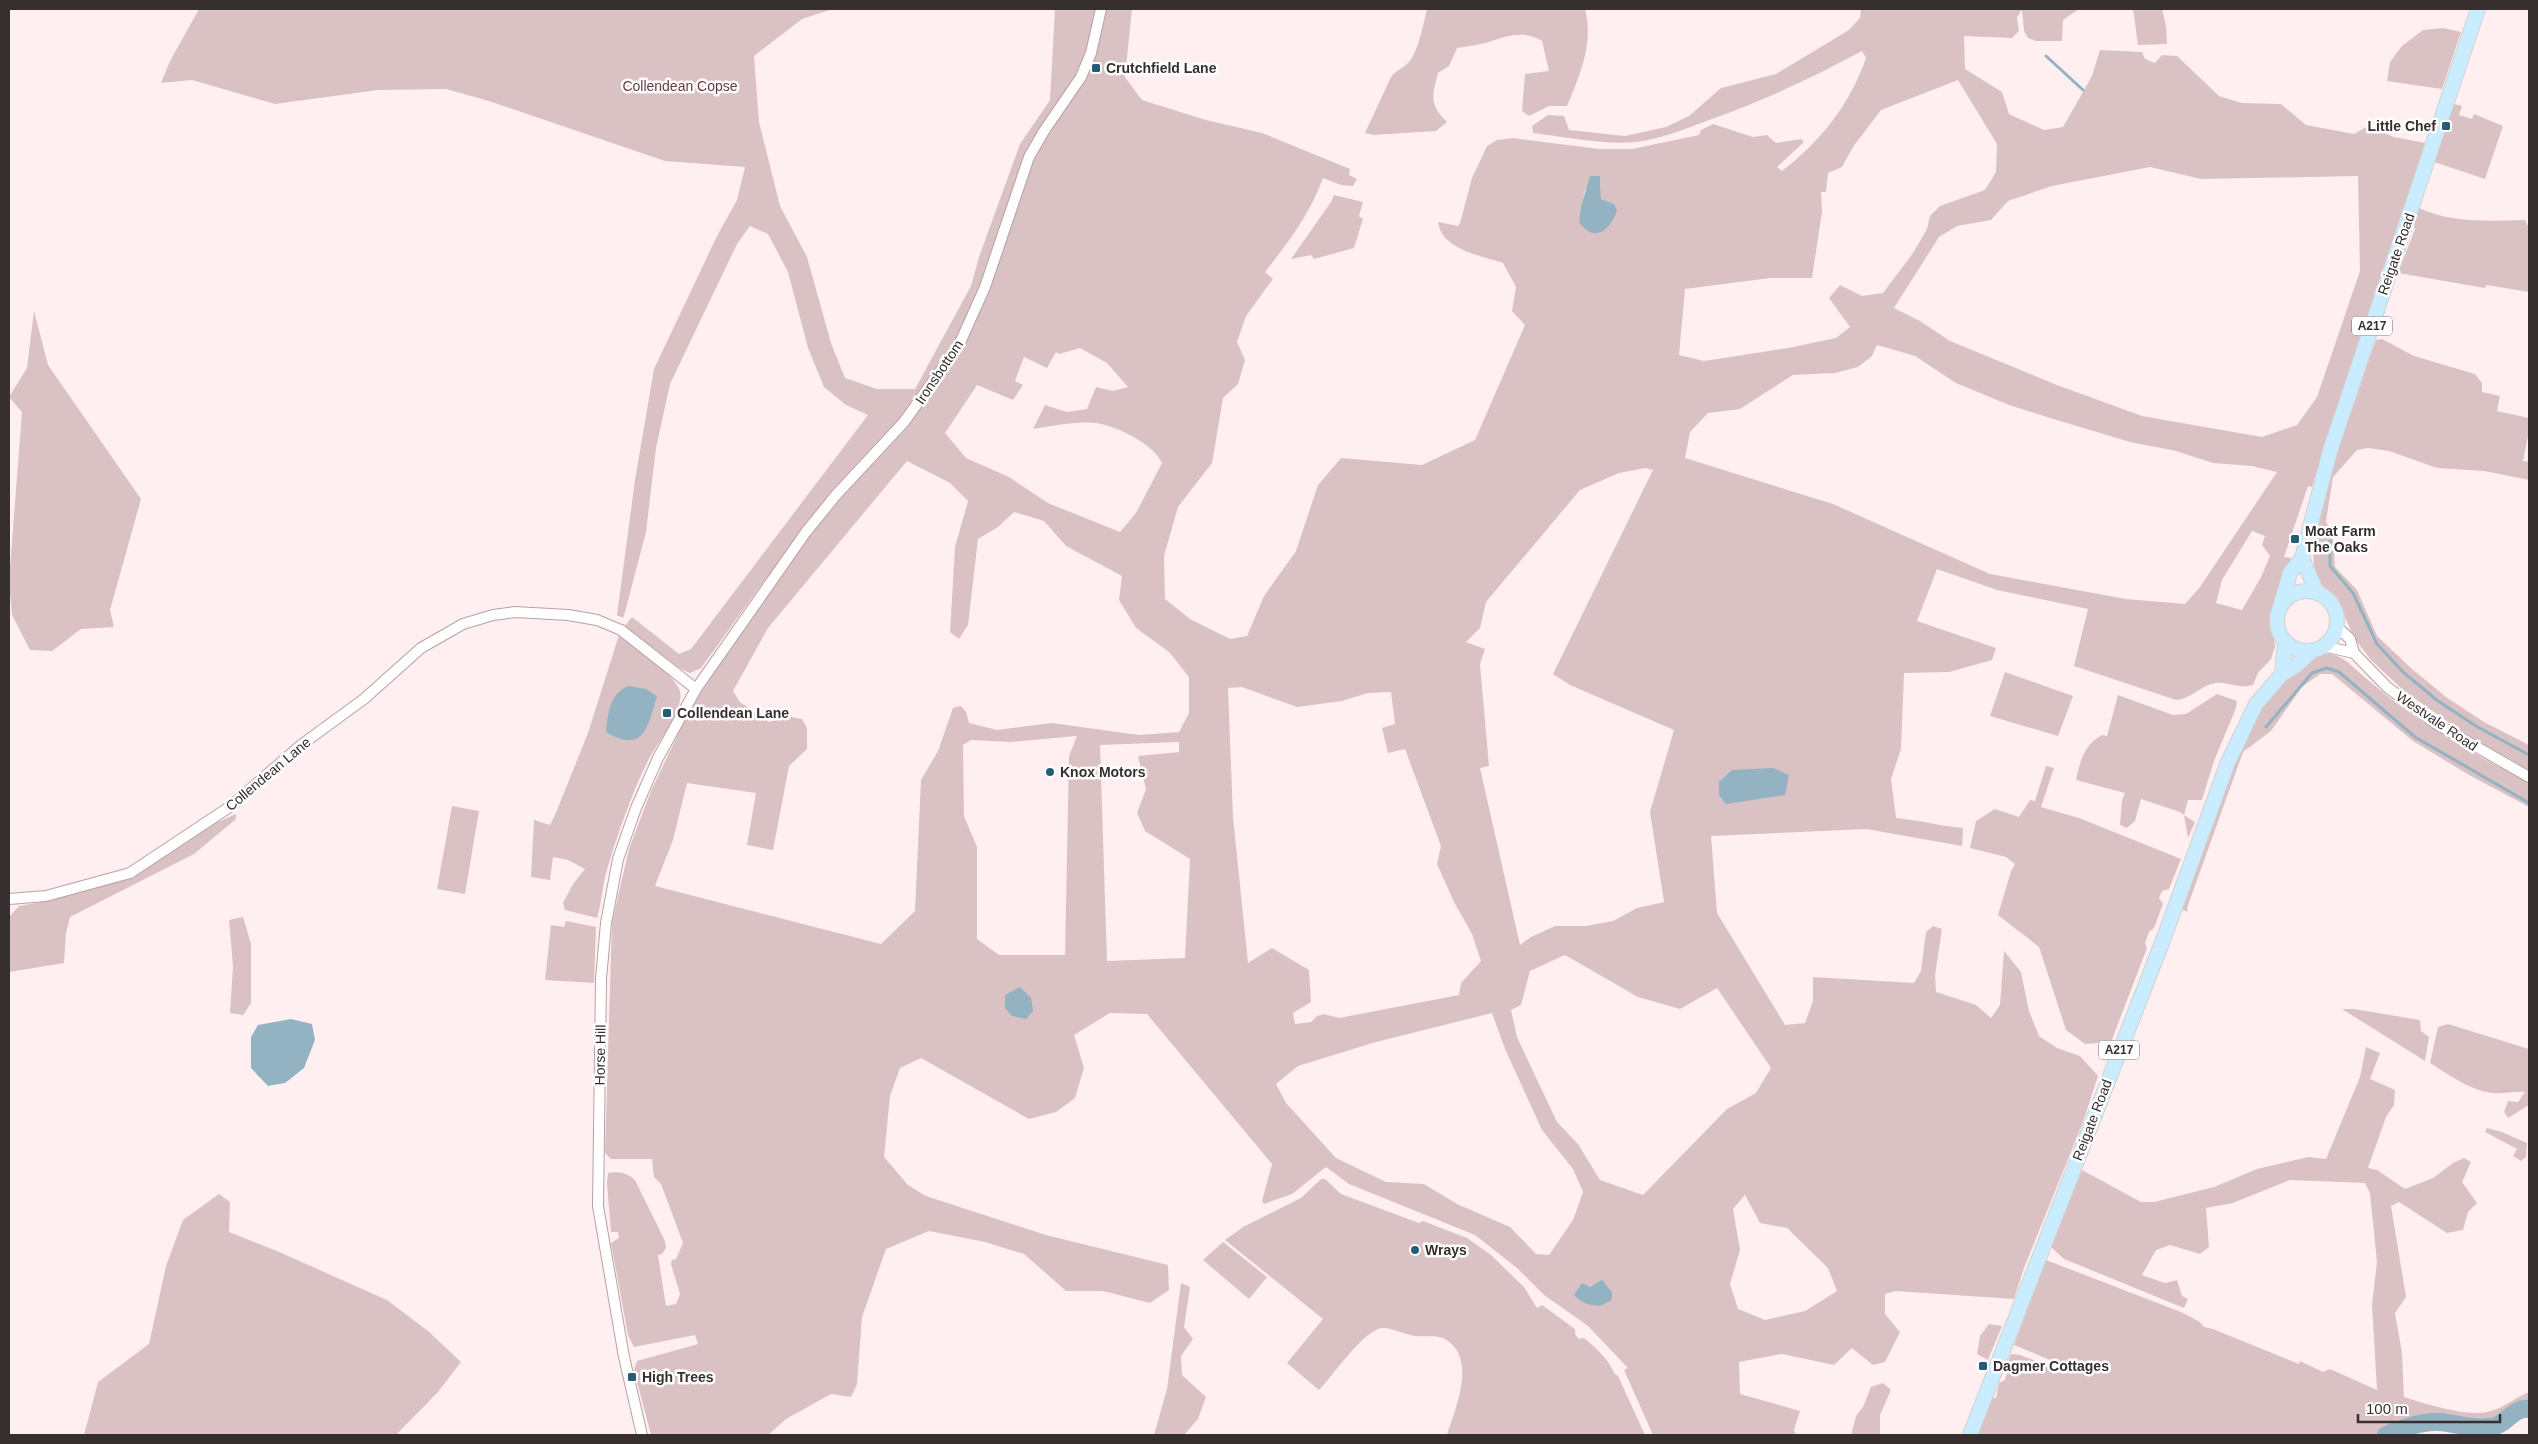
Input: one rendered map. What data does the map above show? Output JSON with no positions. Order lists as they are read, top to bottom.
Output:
{
  "streets": {
    "main road": ["Reigate Road", "A217"],
    "street": [
      "Ironsbottom",
      "Westvale Road",
      "Collendean Lane",
      "Horse Hill"
    ]
  },
  "crossings": [
    ["Reigate Road", "Westvale Road"],
    ["Ironsbottom", "Collendean Lane"],
    ["Ironsbottom", "Horse Hill"],
    ["Collendean Lane", "Horse Hill"]
  ],
  "parks": ["Collendean Copse"],
  "places": {
    "transit": [
      "Crutchfield Lane",
      "Little Chef",
      "Moat Farm The Oaks",
      "Collendean Lane",
      "Dagmer Cottages",
      "High Trees"
    ],
    "other": ["Knox Motors", "Wrays"]
  },
  "scale_bar": "100 m"
}
